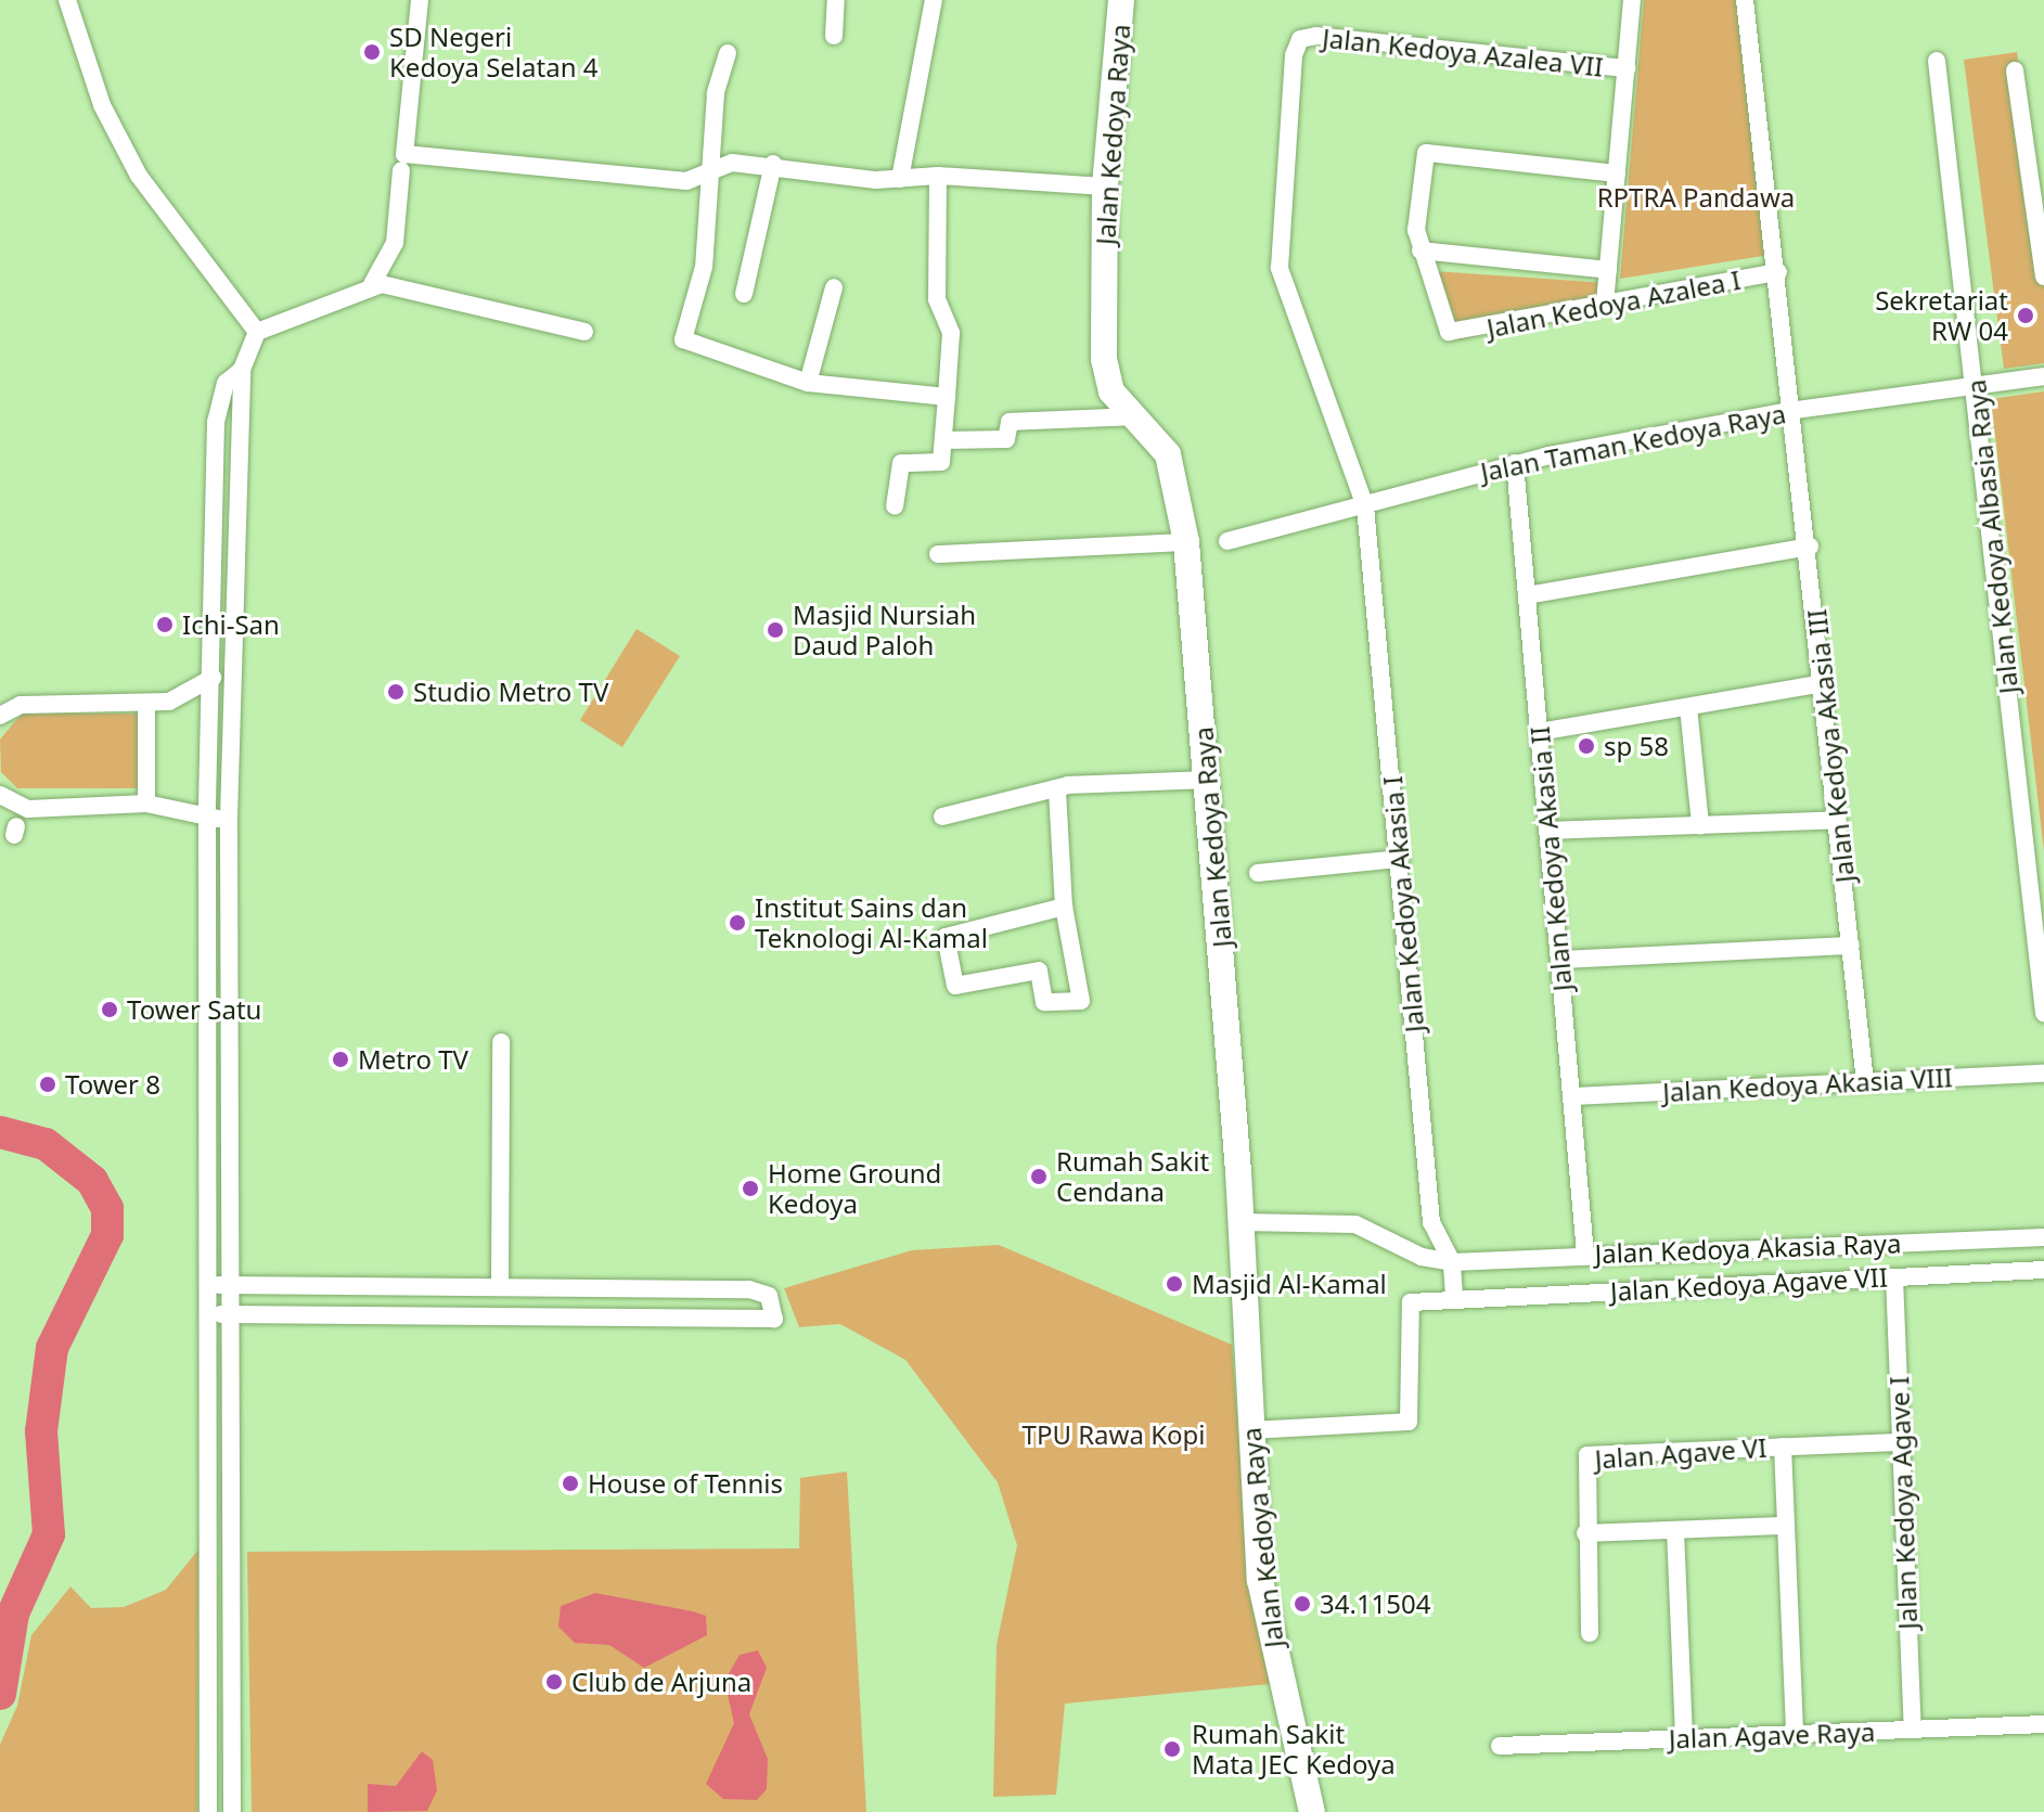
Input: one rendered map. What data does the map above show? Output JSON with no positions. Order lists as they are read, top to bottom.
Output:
{
  "streets": {
    "street": [
      "Jalan Kedoya Azalea VII",
      "Jalan Kedoya Raya",
      "Jalan Kedoya Azalea I",
      "Jalan Taman Kedoya Raya",
      "Jalan Kedoya Albasia Raya",
      "Jalan Kedoya Akasia III",
      "Jalan Kedoya Akasia II",
      "Jalan Kedoya Akasia I",
      "Jalan Kedoya Akasia VIII",
      "Jalan Kedoya Akasia Raya",
      "Jalan Kedoya Agave VII",
      "Jalan Agave VI",
      "Jalan Kedoya Agave I",
      "Jalan Agave Raya"
    ]
  },
  "crossings": [
    ["Jalan Kedoya Azalea VII", "Jalan Kedoya Akasia I"],
    ["Jalan Kedoya Raya", "Jalan Kedoya Akasia Raya"],
    ["Jalan Kedoya Raya", "Jalan Kedoya Agave VII"],
    ["Jalan Kedoya Azalea I", "Jalan Kedoya Akasia III"],
    ["Jalan Taman Kedoya Raya", "Jalan Kedoya Albasia Raya"],
    ["Jalan Taman Kedoya Raya", "Jalan Kedoya Akasia III"],
    ["Jalan Taman Kedoya Raya", "Jalan Kedoya Akasia II"],
    ["Jalan Taman Kedoya Raya", "Jalan Kedoya Akasia I"],
    ["Jalan Kedoya Akasia III", "Jalan Kedoya Akasia VIII"],
    ["Jalan Kedoya Akasia II", "Jalan Kedoya Akasia VIII"],
    ["Jalan Kedoya Akasia II", "Jalan Kedoya Akasia Raya"],
    ["Jalan Kedoya Akasia I", "Jalan Kedoya Akasia Raya"],
    ["Jalan Kedoya Akasia I", "Jalan Kedoya Agave VII"],
    ["Jalan Kedoya Agave VII", "Jalan Kedoya Agave I"],
    ["Jalan Agave VI", "Jalan Kedoya Agave I"],
    ["Jalan Kedoya Agave I", "Jalan Agave Raya"]
  ],
  "parks": ["RPTRA Pandawa", "TPU Rawa Kopi"],
  "places": [
    "SD Negeri Kedoya Selatan 4",
    "Sekretariat RW 04",
    "Ichi-San",
    "Masjid Nursiah Daud Paloh",
    "Studio Metro TV",
    "sp 58",
    "Institut Sains dan Teknologi Al-Kamal",
    "Tower Satu",
    "Metro TV",
    "Tower 8",
    "Rumah Sakit Cendana",
    "Home Ground Kedoya",
    "Masjid Al-Kamal",
    "House of Tennis",
    "34.11504",
    "Club de Arjuna",
    "Rumah Sakit Mata JEC Kedoya"
  ]
}
